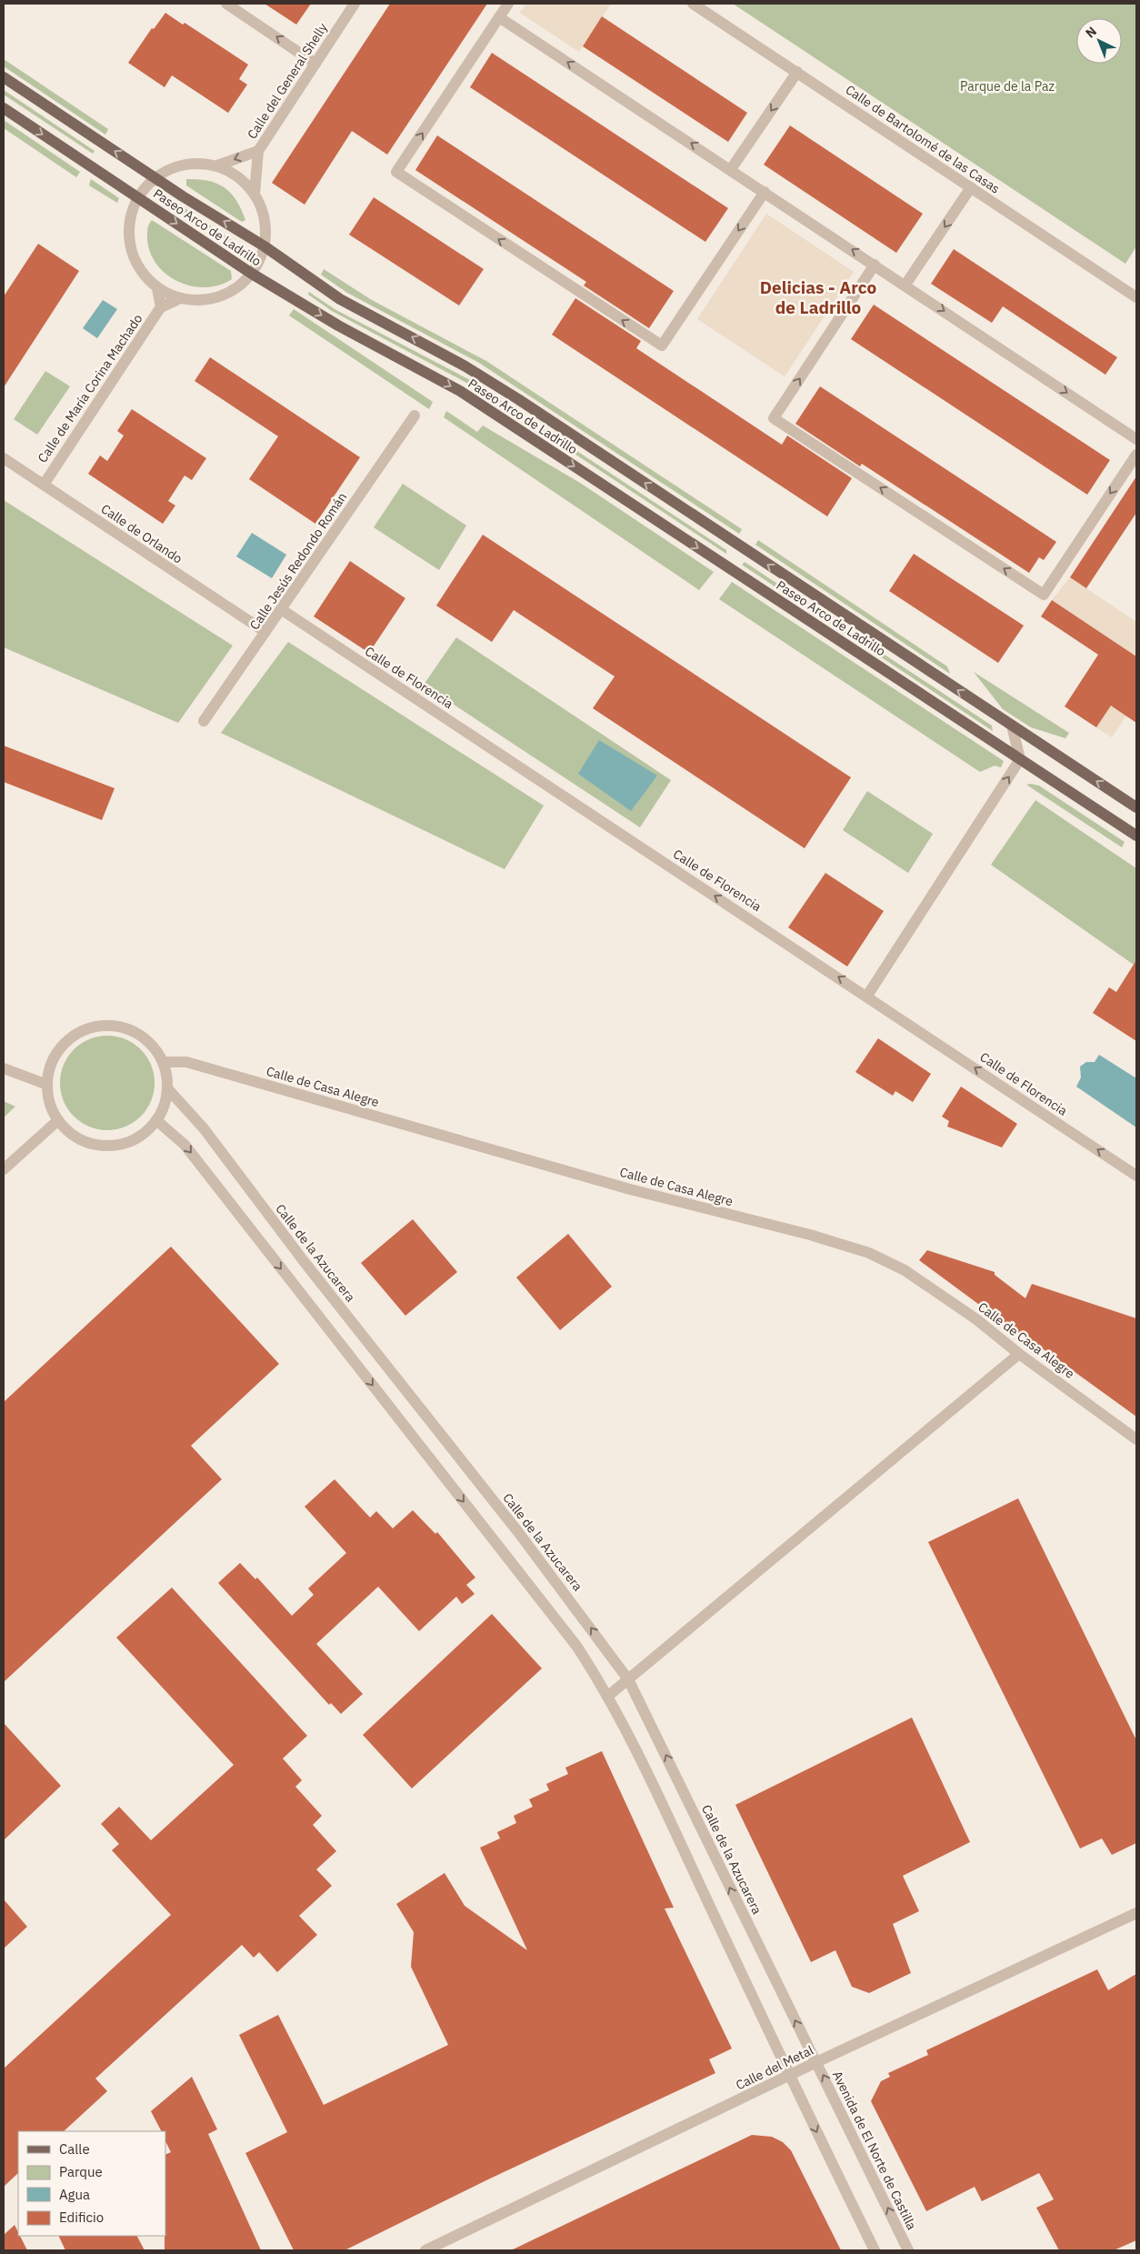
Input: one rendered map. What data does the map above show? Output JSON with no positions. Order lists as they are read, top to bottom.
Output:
{
  "streets": {
    "main road": ["Paseo Arco de Ladrillo"],
    "street": [
      "Calle del General Shelly",
      "Calle de Bartolomé de las Casas",
      "Calle de María Corina Machado",
      "Calle de Orlando",
      "Calle Jesús Redondo Román",
      "Calle de Florencia",
      "Calle de Casa Alegre",
      "Calle de la Azucarera",
      "Calle del Metal",
      "Avenida de El Norte de Castilla"
    ]
  },
  "crossings": [
    ["Calle de María Corina Machado", "Calle de Orlando"],
    ["Calle de Orlando", "Calle Jesús Redondo Román"],
    ["Calle Jesús Redondo Román", "Calle de Florencia"],
    ["Calle de Casa Alegre", "Calle de la Azucarera"],
    ["Calle de la Azucarera", "Calle del Metal"],
    ["Calle de la Azucarera", "Avenida de El Norte de Castilla"],
    ["Calle del Metal", "Avenida de El Norte de Castilla"]
  ],
  "one_way": ["Calle de Florencia"],
  "districts": ["Delicias - Arco de Ladrillo"],
  "parks": ["Parque de la Paz"],
  "legend": [
    "Calle",
    "Parque",
    "Agua",
    "Edificio"
  ],
  "north": "top left"
}
